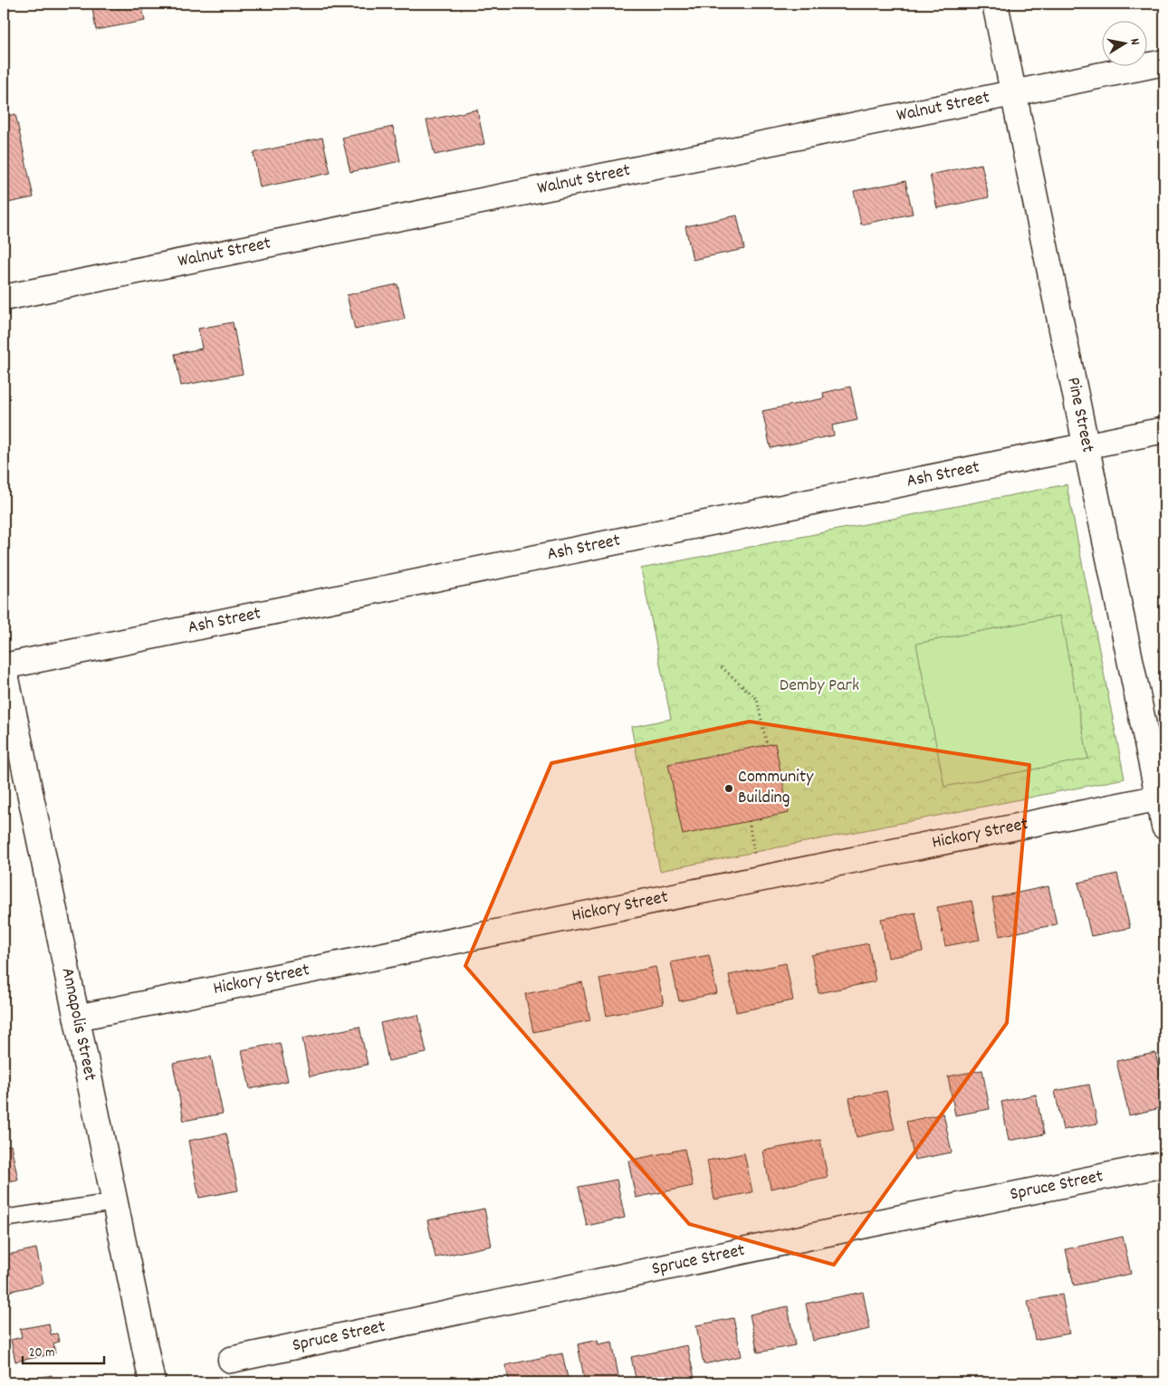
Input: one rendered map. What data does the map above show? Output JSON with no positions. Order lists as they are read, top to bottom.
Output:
{
  "streets": {
    "street": [
      "Walnut Street",
      "Pine Street",
      "Ash Street",
      "Hickory Street",
      "Annapolis Street",
      "Spruce Street"
    ]
  },
  "crossings": [
    ["Walnut Street", "Pine Street"],
    ["Pine Street", "Ash Street"],
    ["Pine Street", "Hickory Street"],
    ["Ash Street", "Annapolis Street"],
    ["Hickory Street", "Annapolis Street"]
  ],
  "parks": ["Demby Park"],
  "places": ["Community Building"],
  "scale_bar": "20 m",
  "north": "right"
}
